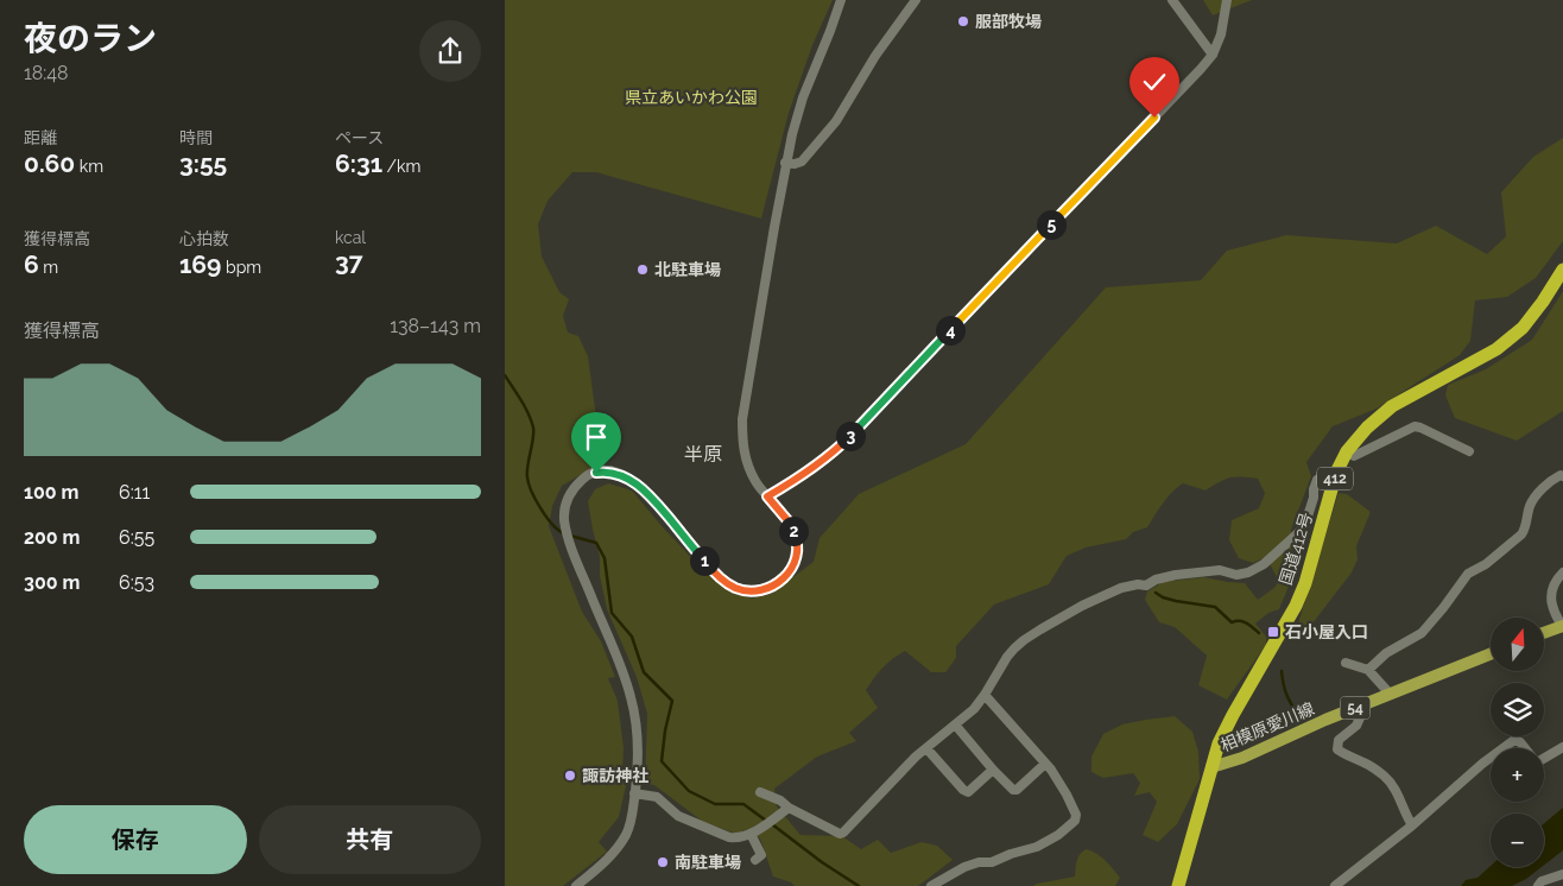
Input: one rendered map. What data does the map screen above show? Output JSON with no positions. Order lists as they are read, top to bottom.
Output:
{
  "streets": {
    "highway": ["412", "国道412号"],
    "main road": ["54", "相模原愛川線"]
  },
  "crossings": [
    ["国道412号", "相模原愛川線"]
  ],
  "districts": ["半原"],
  "parks": ["県立あいかわ公園"],
  "places": {
    "other": [
      "服部牧場",
      "北駐車場",
      "諏訪神社",
      "南駐車場"
    ],
    "transit": ["石小屋入口"]
  },
  "north": "top",
  "page": {
    "heading": ["夜のラン", "18:48"],
    "stats": [
      ["距離", "0.60 km"],
      ["時間", "3:55"],
      ["ペース", "6:31 /km"],
      ["獲得標高", "6 m"],
      ["心拍数", "169 bpm"],
      ["kcal", "37"]
    ],
    "pins": [
      "5",
      "4",
      "3",
      "2",
      "1"
    ],
    "chart": ["獲得標高", "138–143 m"],
    "list": [
      {
        "name": "100 m",
        "note": "6:11"
      },
      {
        "name": "200 m",
        "note": "6:55"
      },
      {
        "name": "300 m",
        "note": "6:53"
      }
    ],
    "map_buttons": ["+", "−"],
    "buttons": ["保存", "共有"]
  }
}
